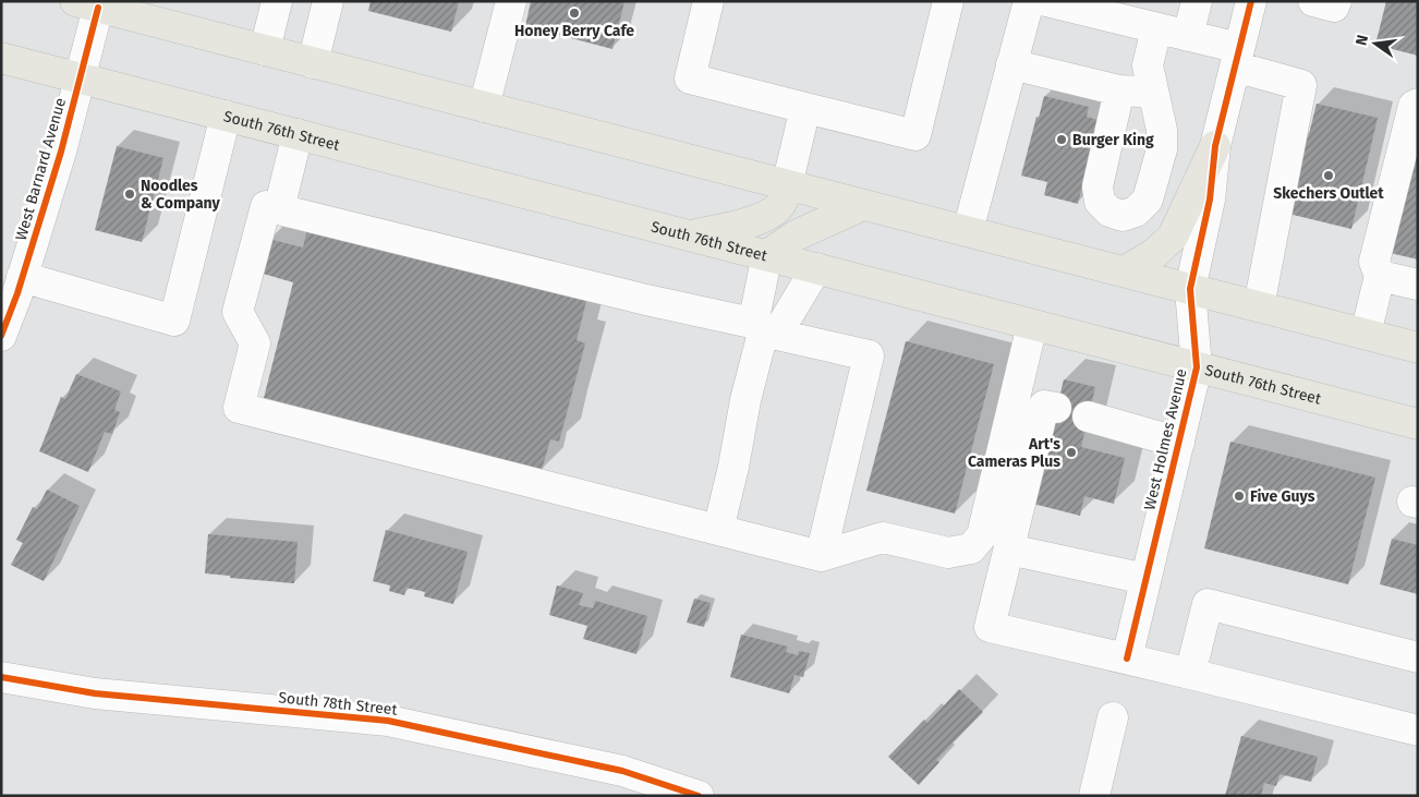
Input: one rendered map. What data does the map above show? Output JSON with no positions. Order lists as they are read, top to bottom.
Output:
{
  "streets": {
    "main road": ["South 76th Street"],
    "street": ["West Barnard Avenue", "West Holmes Avenue", "South 78th Street"]
  },
  "crossings": [
    ["South 76th Street", "West Barnard Avenue"],
    ["South 76th Street", "West Holmes Avenue"]
  ],
  "places": [
    "Honey Berry Cafe",
    "Burger King",
    "Skechers Outlet",
    "Noodles & Company",
    "Art's Cameras Plus",
    "Five Guys"
  ],
  "north": "left"
}
